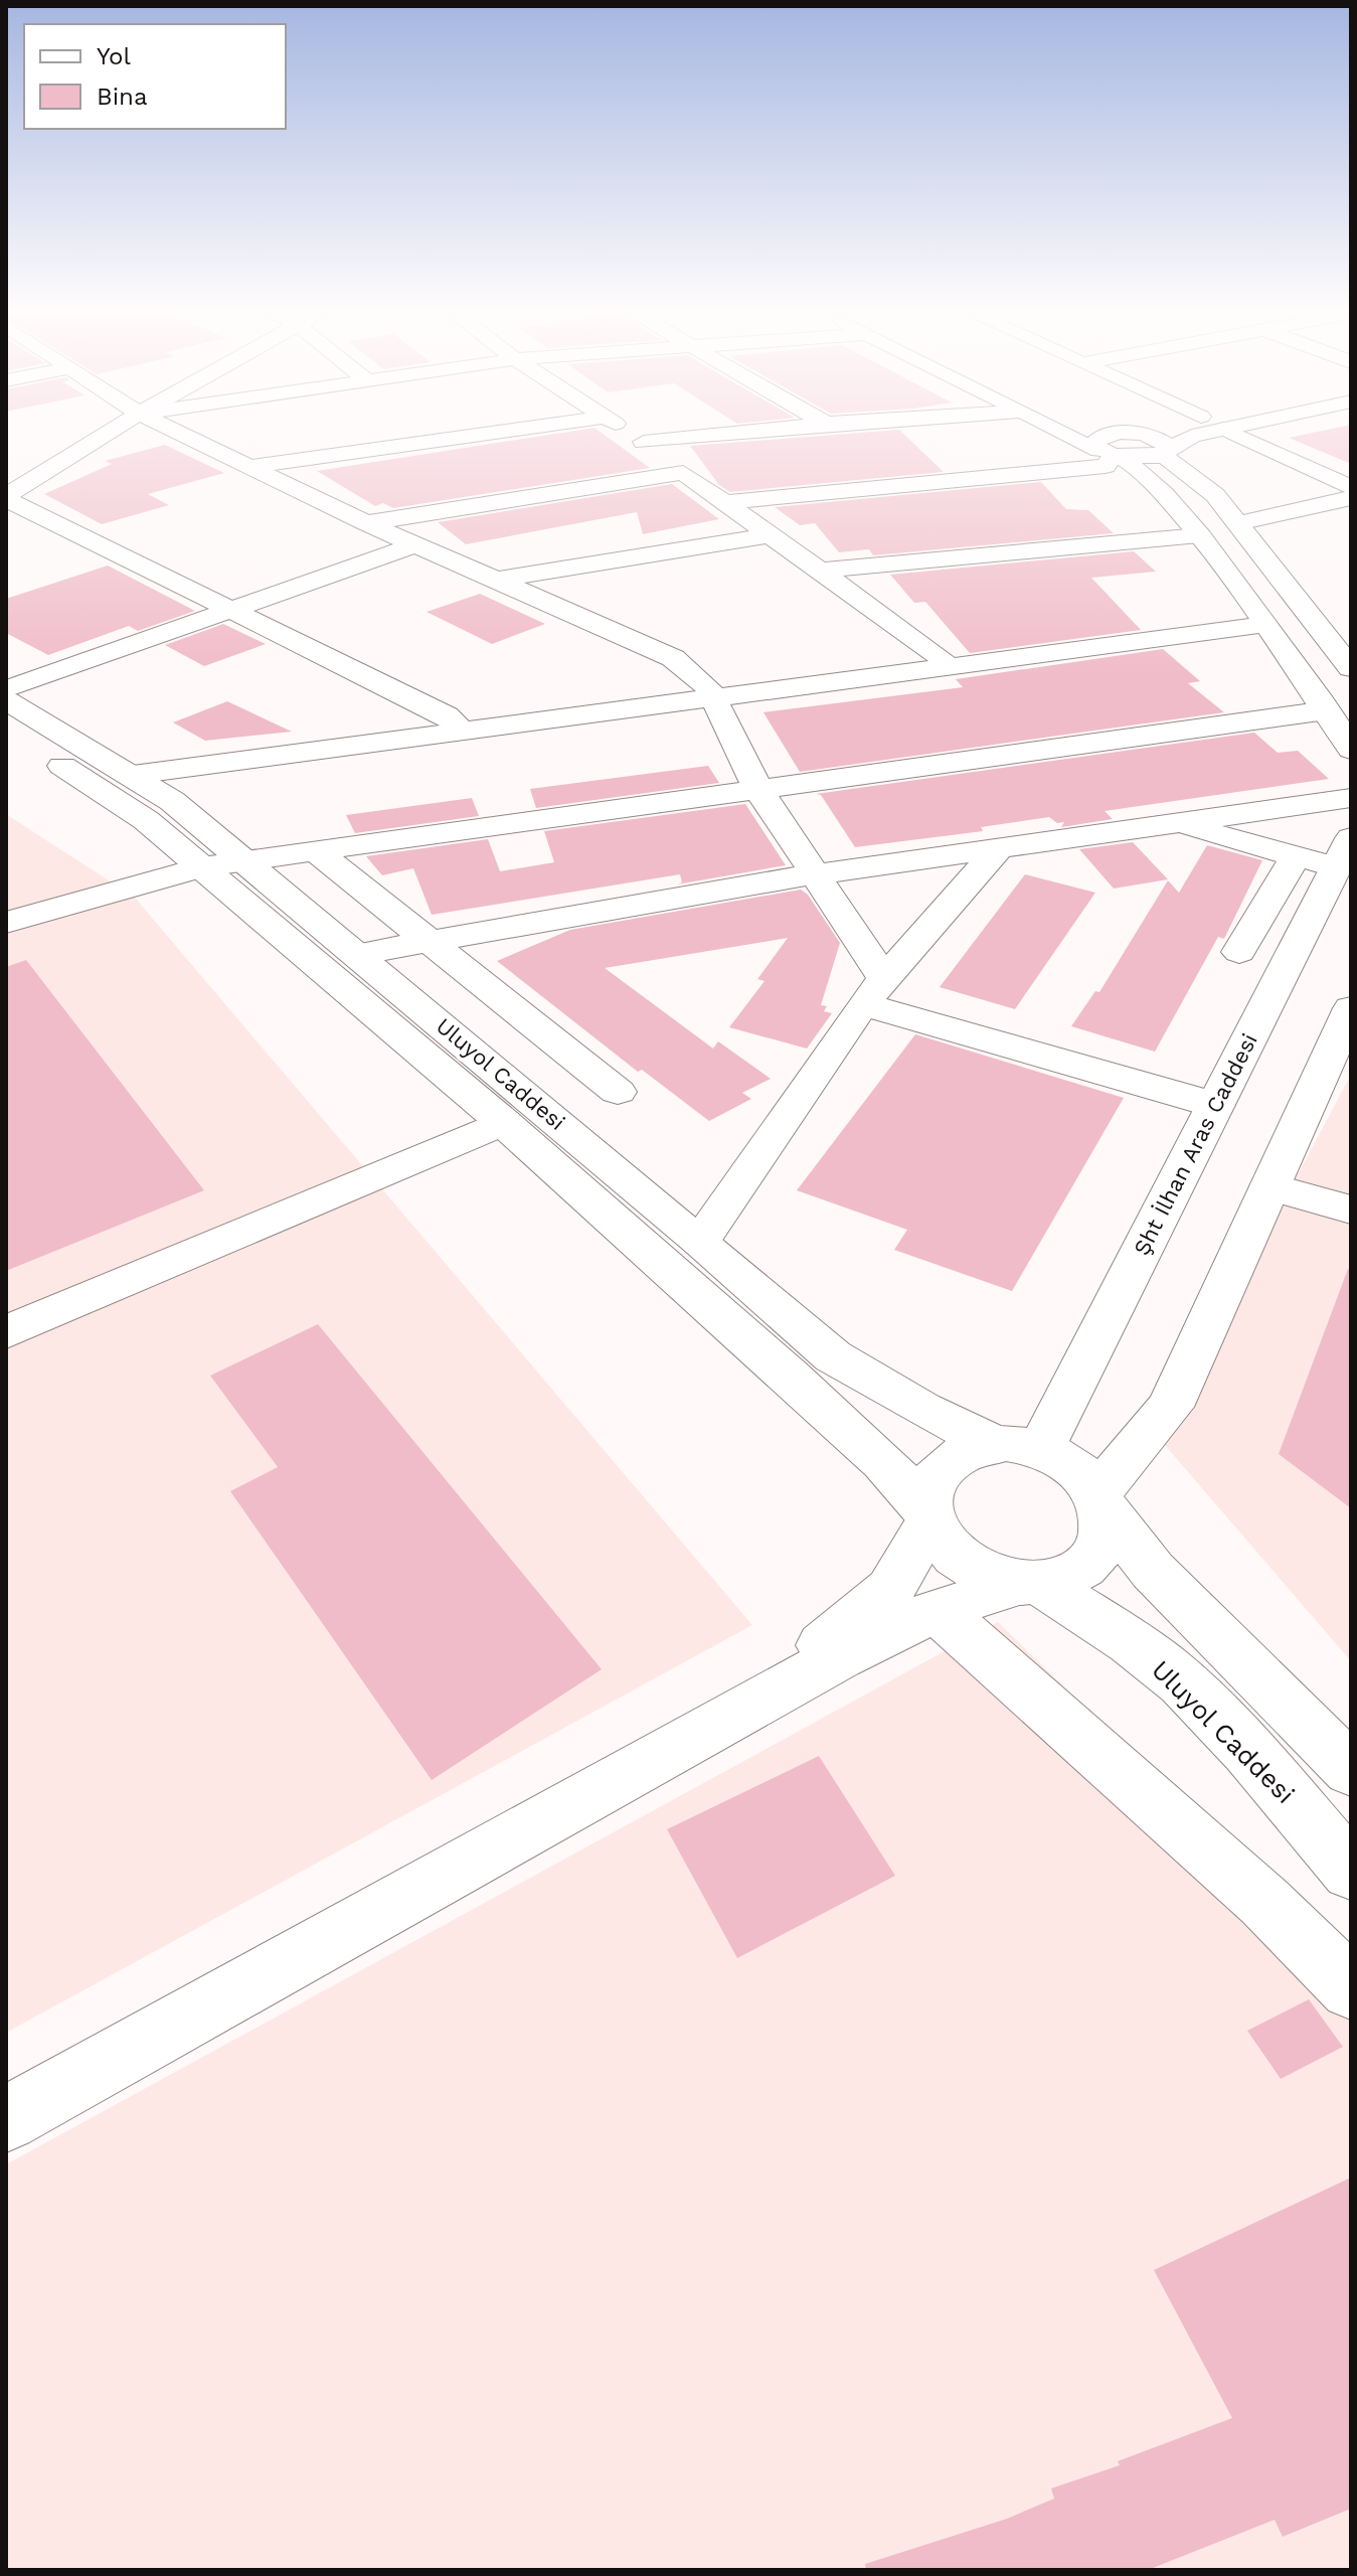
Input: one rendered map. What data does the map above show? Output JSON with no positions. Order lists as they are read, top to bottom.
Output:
{
  "streets": {
    "street": ["Uluyol Caddesi", "Şht İlhan Aras Caddesi"]
  },
  "crossings": [
    ["Uluyol Caddesi", "Şht İlhan Aras Caddesi"]
  ],
  "legend": ["Yol", "Bina"]
}
